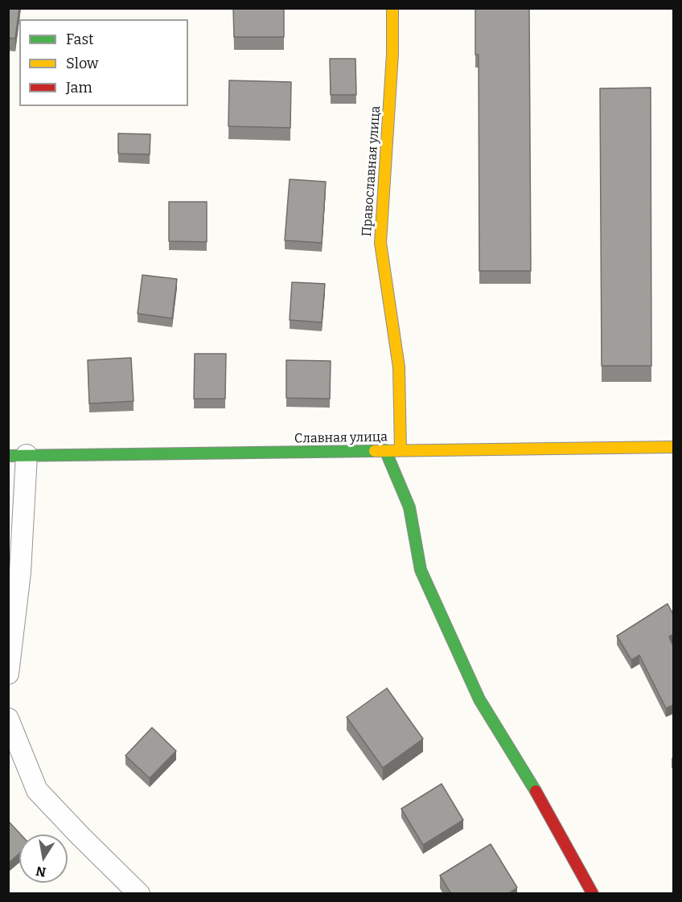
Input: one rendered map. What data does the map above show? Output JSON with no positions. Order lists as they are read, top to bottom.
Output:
{
  "streets": {
    "street": ["Православная улица", "Славная улица"]
  },
  "crossings": [
    ["Православная улица", "Славная улица"]
  ],
  "legend": ["Fast", "Slow", "Jam"],
  "north": "bottom"
}
